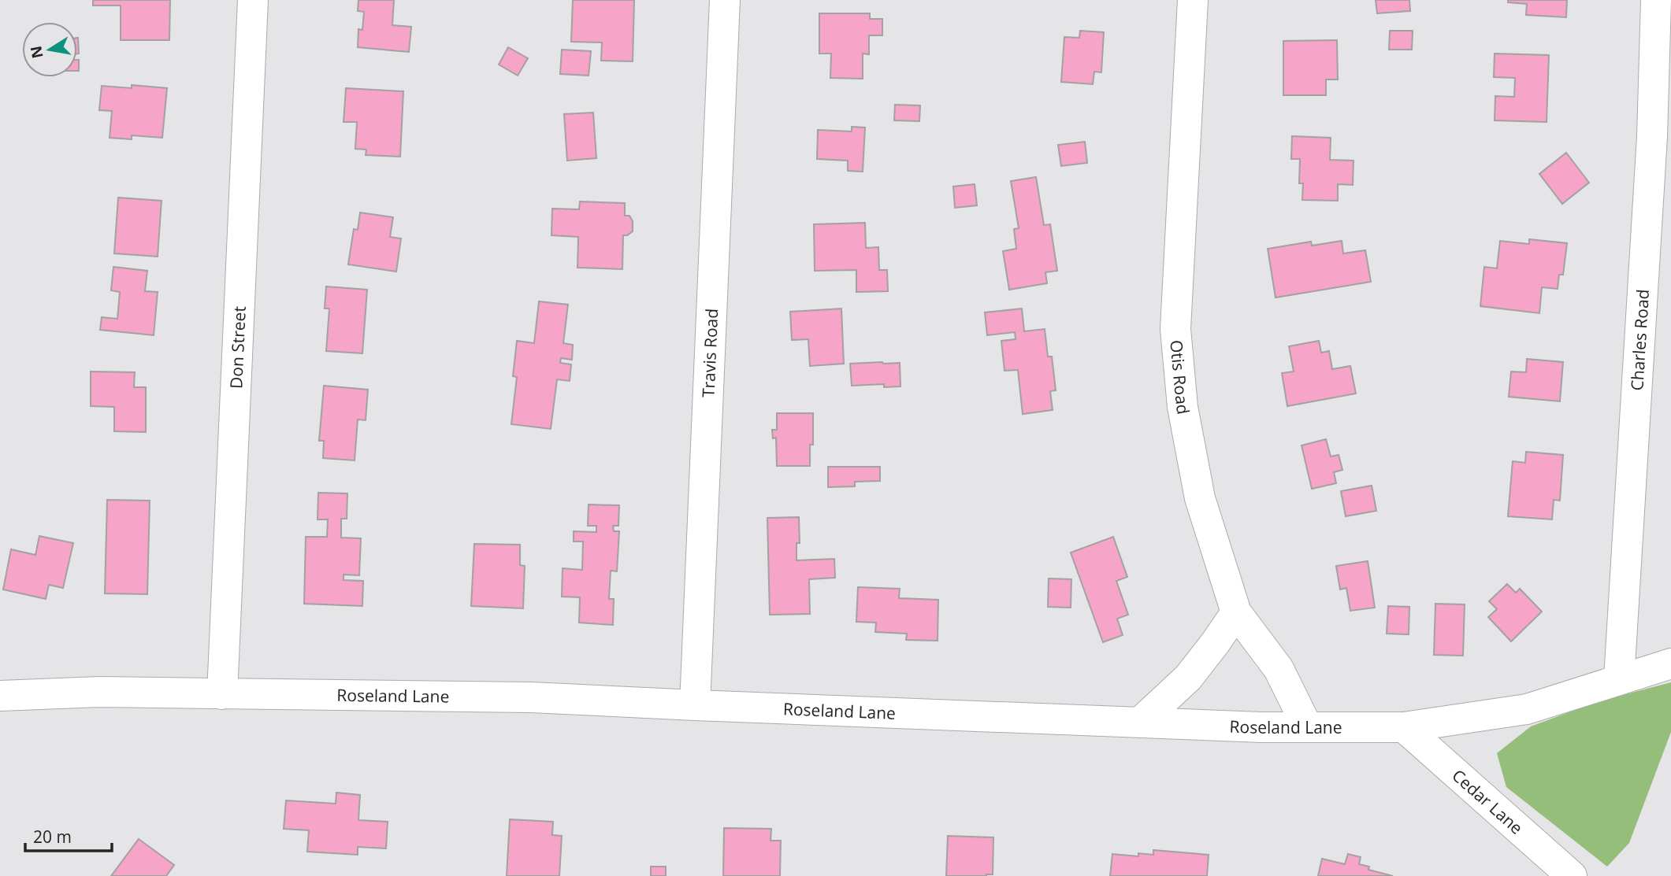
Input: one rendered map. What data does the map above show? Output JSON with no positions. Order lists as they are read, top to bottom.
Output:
{
  "streets": {
    "street": [
      "Charles Road",
      "Don Street",
      "Travis Road",
      "Otis Road",
      "Roseland Lane",
      "Cedar Lane"
    ]
  },
  "crossings": [
    ["Charles Road", "Roseland Lane"],
    ["Don Street", "Roseland Lane"],
    ["Travis Road", "Roseland Lane"],
    ["Otis Road", "Roseland Lane"],
    ["Roseland Lane", "Cedar Lane"]
  ],
  "scale_bar": "20 m",
  "north": "left"
}
